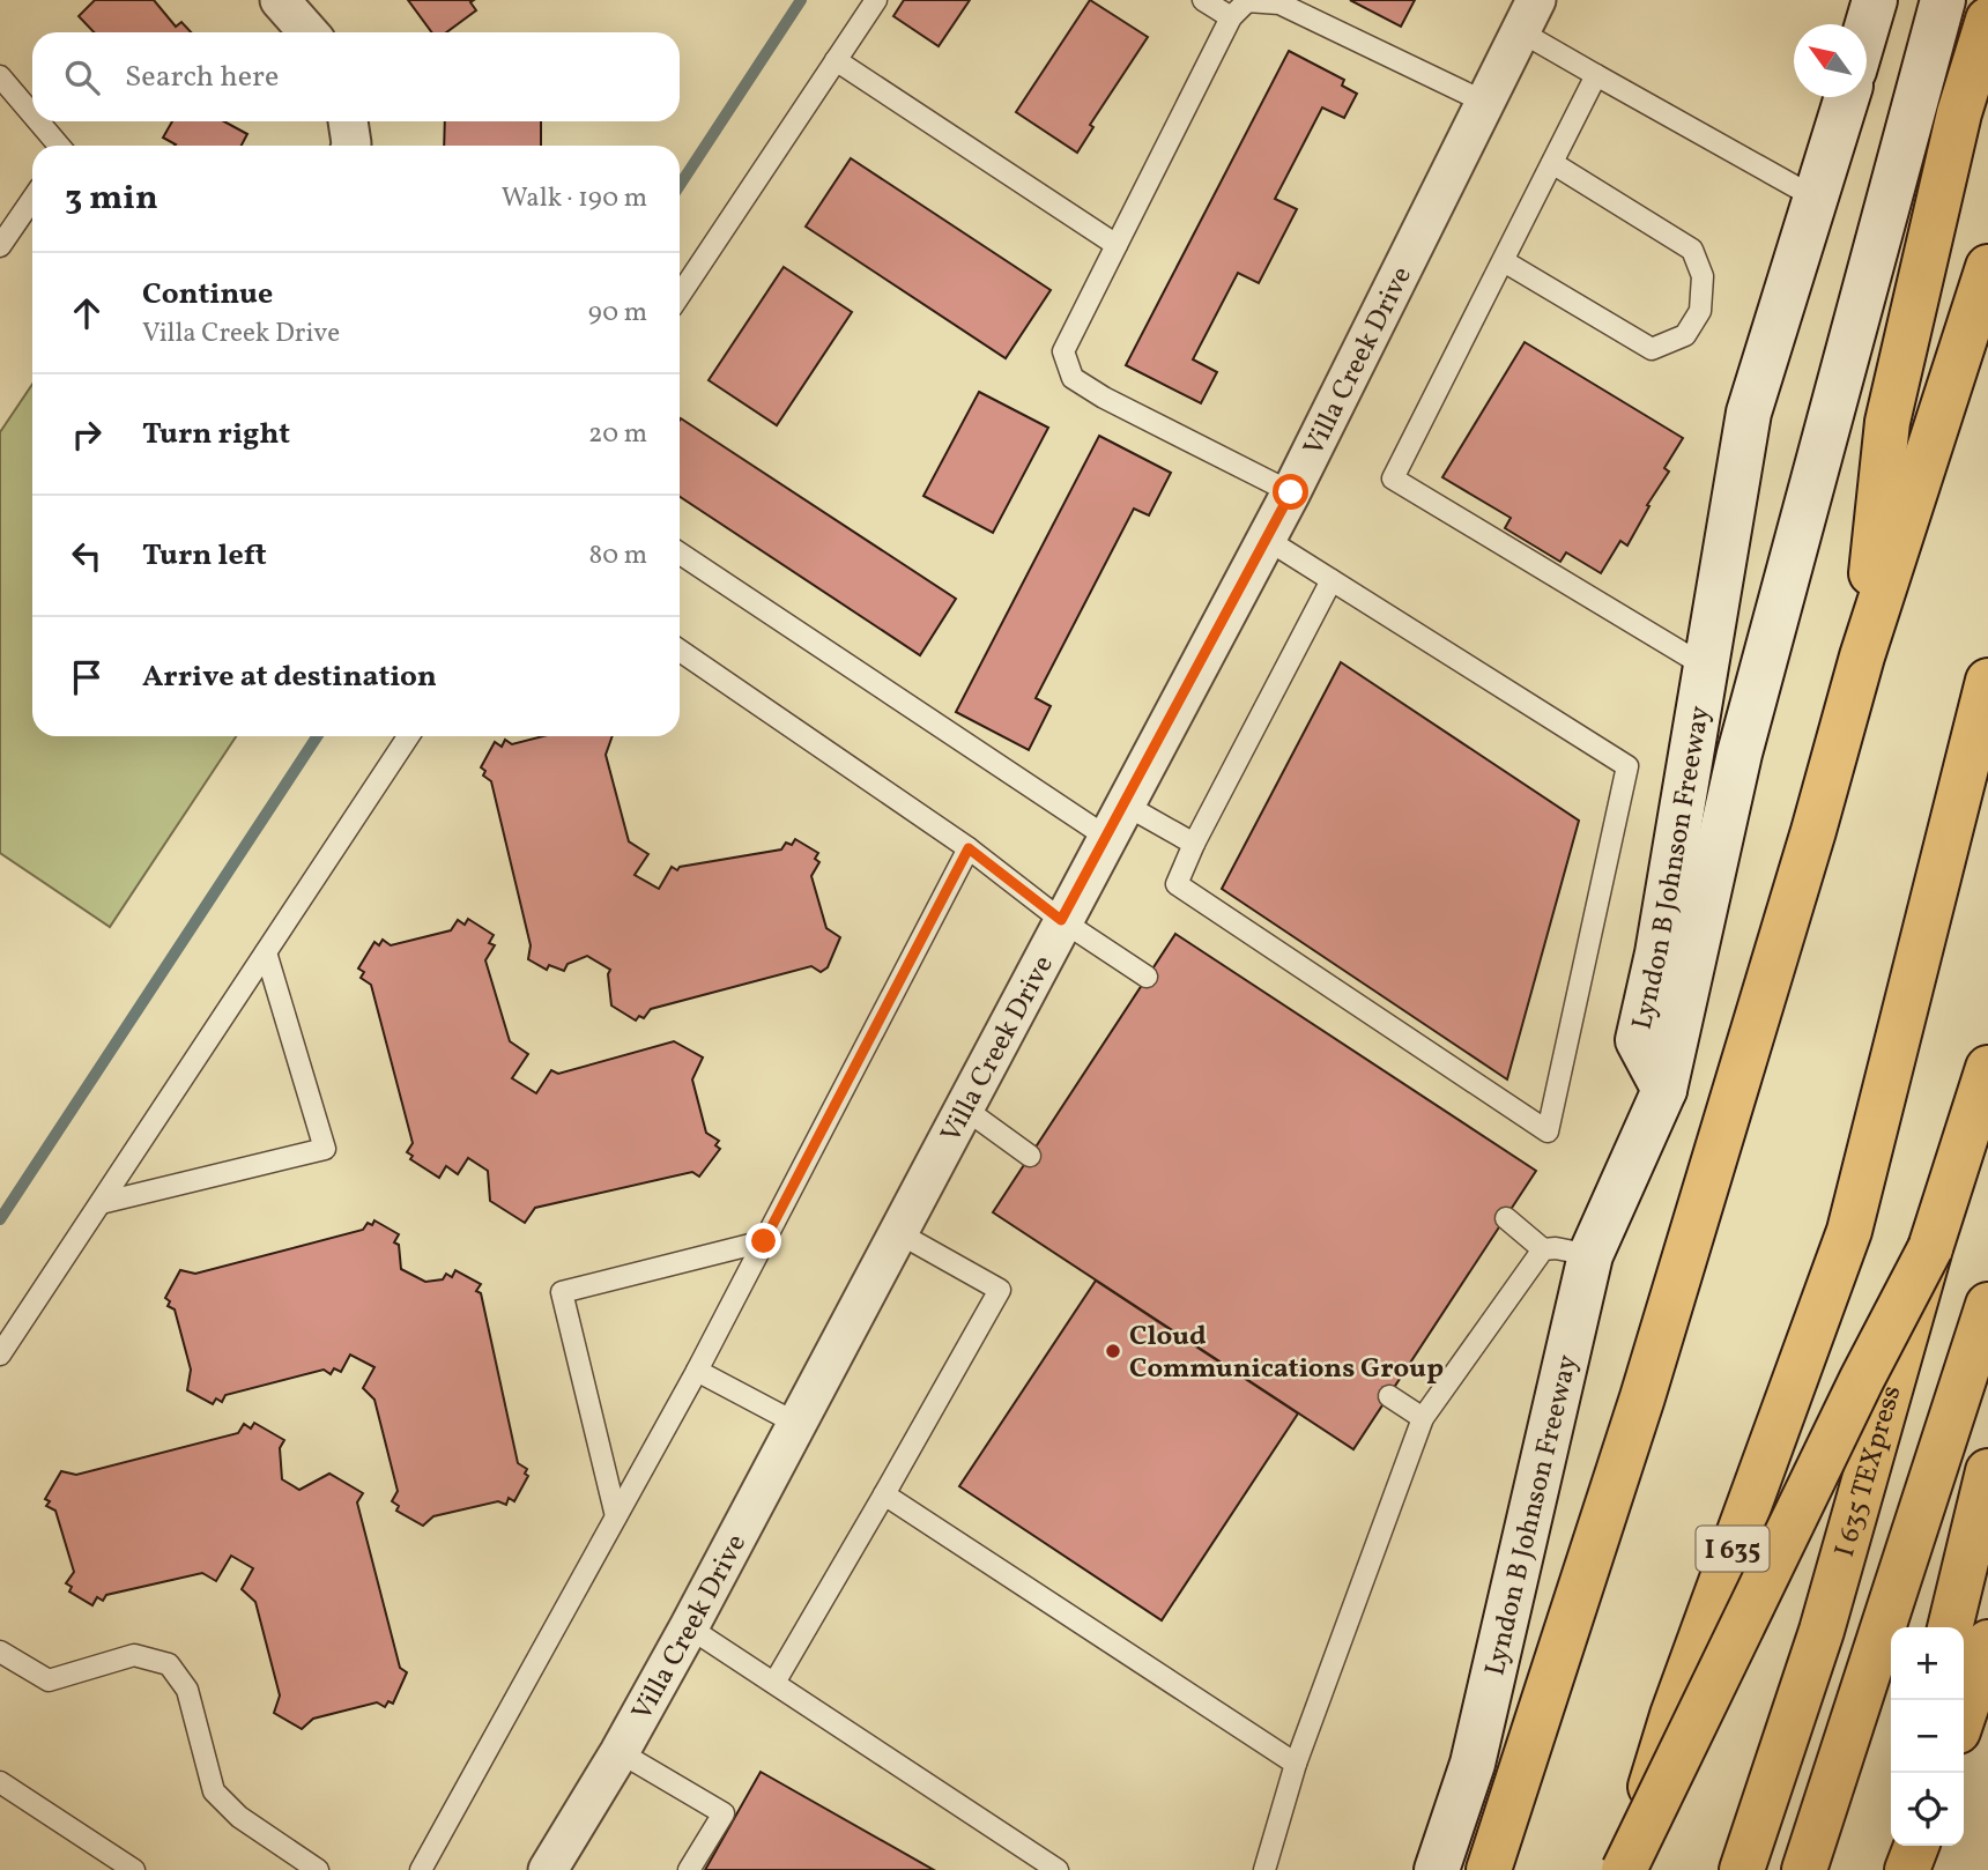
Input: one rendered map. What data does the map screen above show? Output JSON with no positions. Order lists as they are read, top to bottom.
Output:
{
  "streets": {
    "highway": ["I 635 TEXpress", "I 635"],
    "main road": ["Lyndon B Johnson Freeway"],
    "street": ["Villa Creek Drive"]
  },
  "places": ["Cloud Communications Group"],
  "north": "top left",
  "page": {
    "search": "Search here",
    "heading": ["3 min", "Walk · 190 m"],
    "list": [
      ["Continue", "Villa Creek Drive", "90 m"],
      ["Turn right", "20 m"],
      ["Turn left", "80 m"],
      "Arrive at destination"
    ],
    "map_buttons": ["+", "−"]
  }
}
